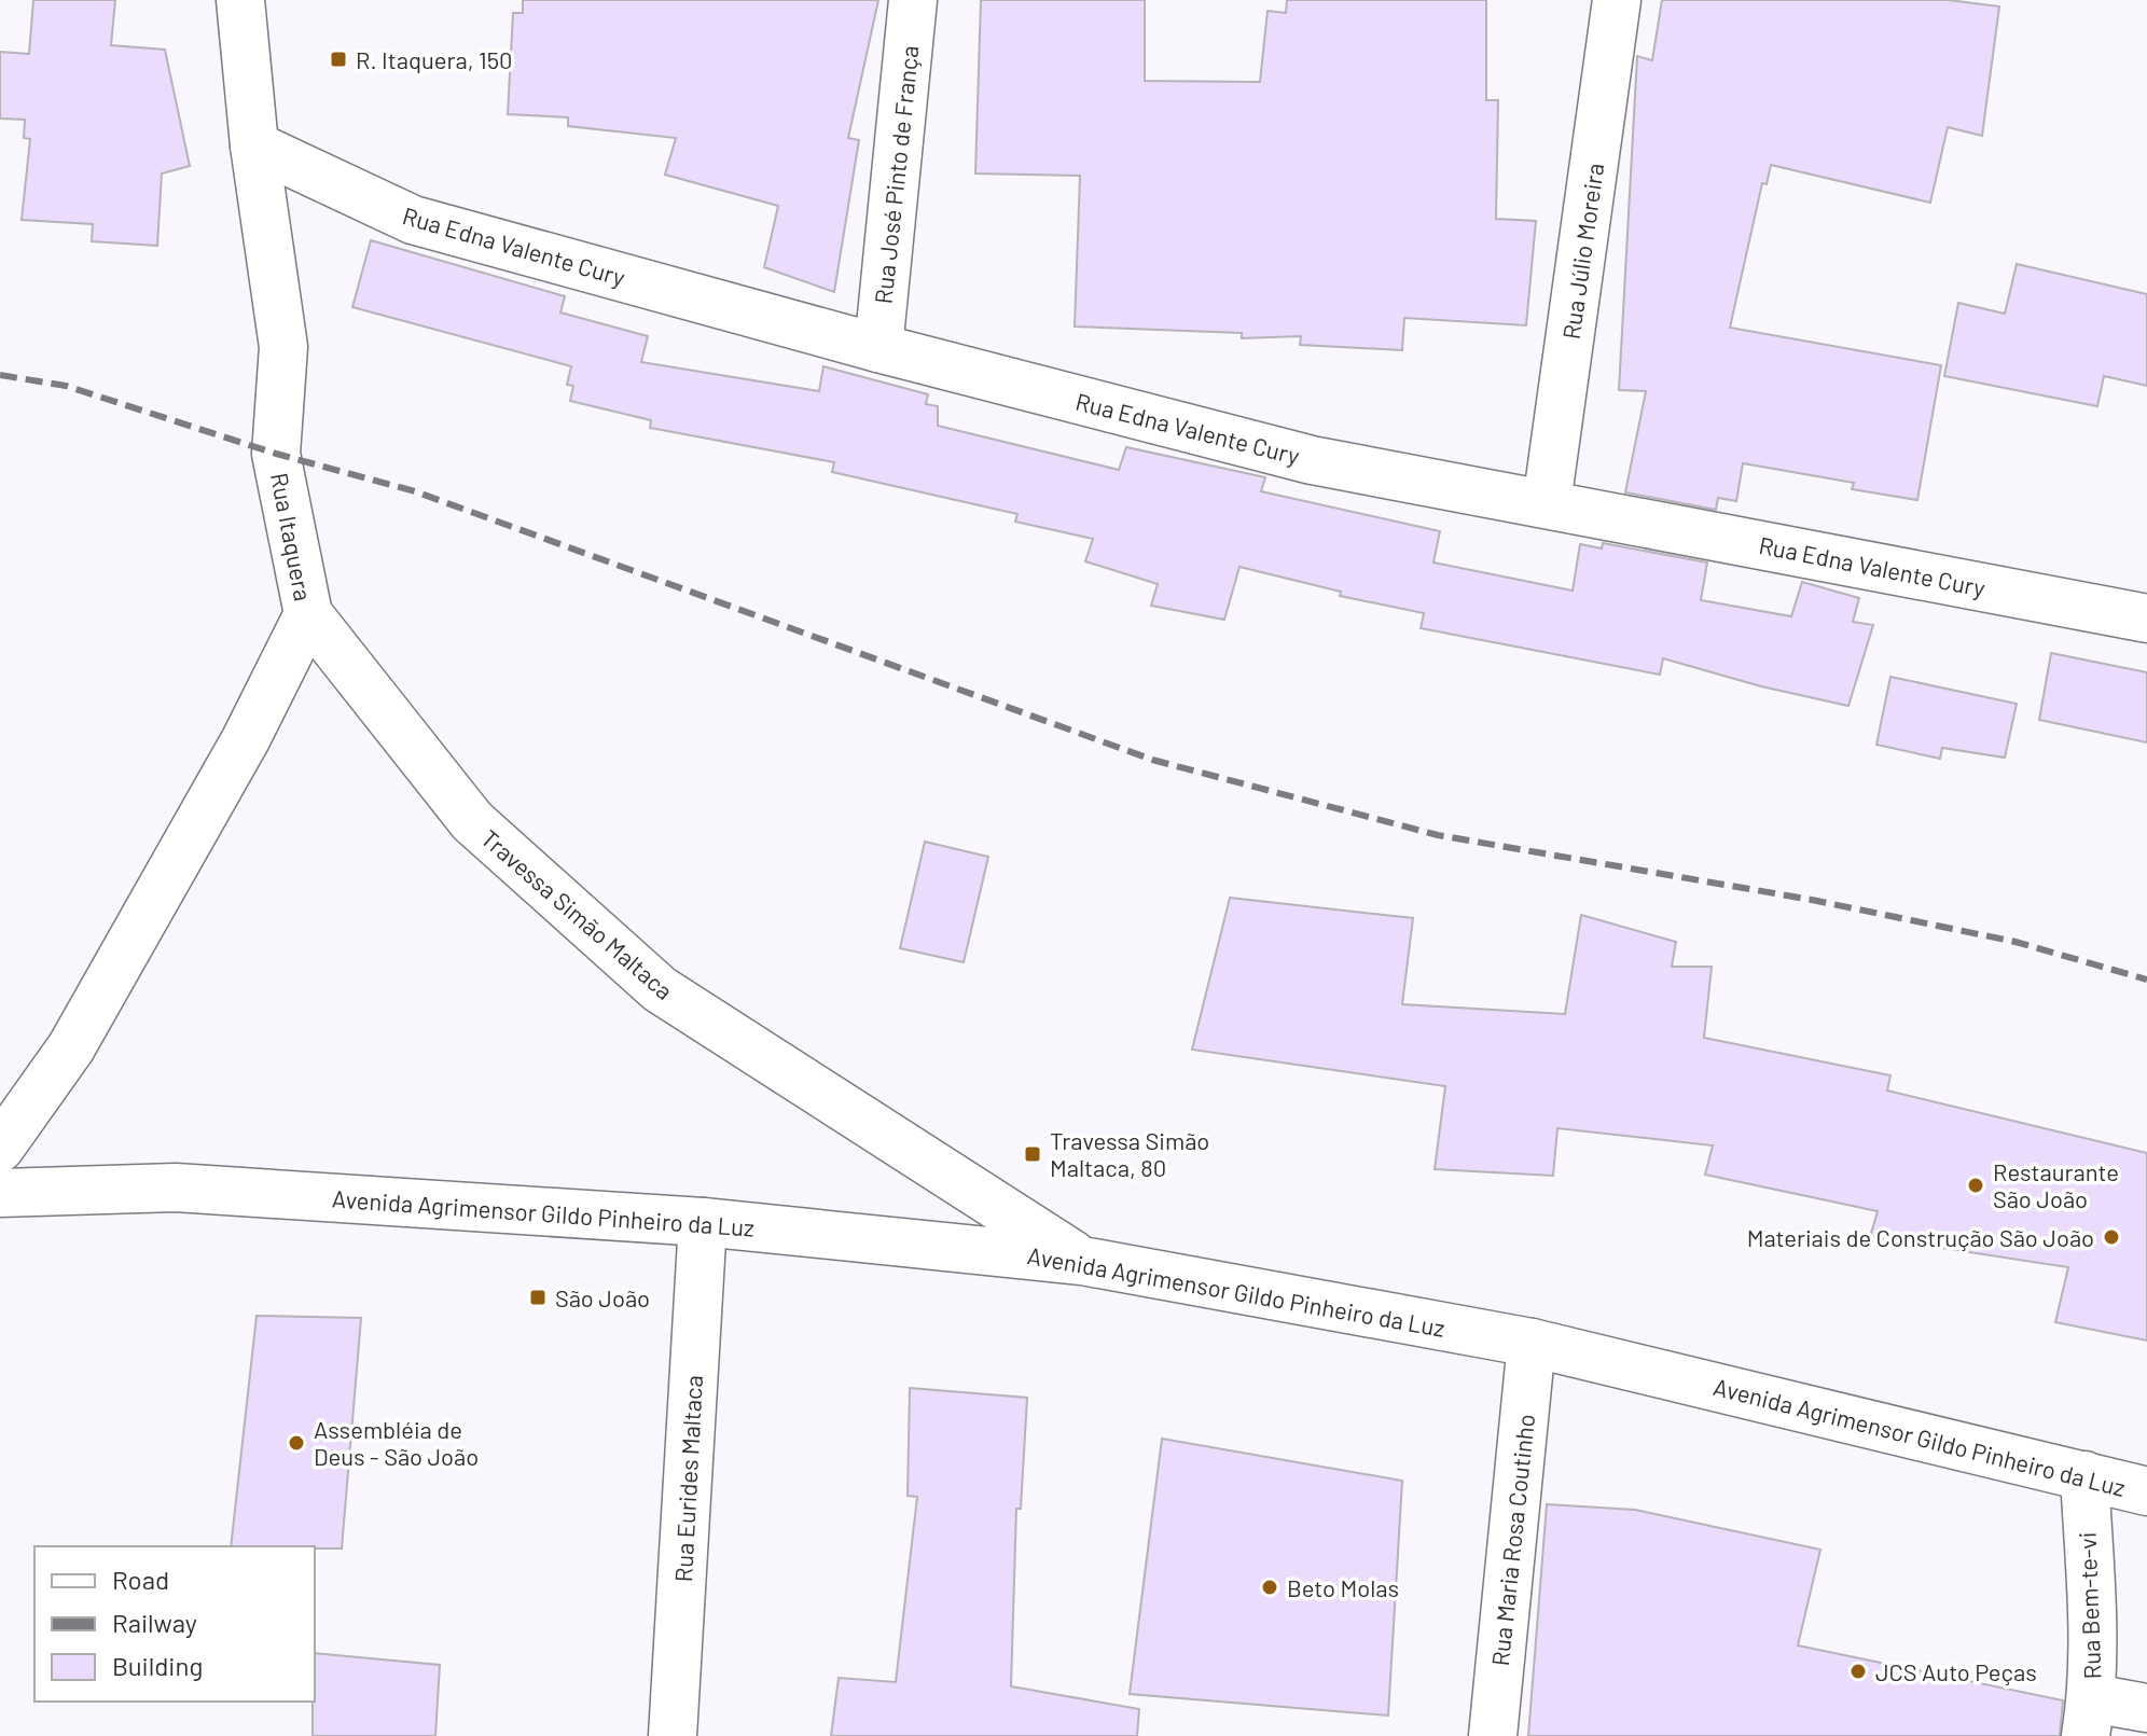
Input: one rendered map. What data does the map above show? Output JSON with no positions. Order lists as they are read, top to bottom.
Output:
{
  "streets": {
    "main road": [
      "Rua José Pinto de França",
      "Rua Edna Valente Cury",
      "Rua Júlio Moreira",
      "Rua Itaquera",
      "Travessa Simão Maltaca",
      "Avenida Agrimensor Gildo Pinheiro da Luz",
      "Rua Eurides Maltaca",
      "Rua Maria Rosa Coutinho",
      "Rua Bem-te-vi"
    ]
  },
  "crossings": [
    ["Rua José Pinto de França", "Rua Edna Valente Cury"],
    ["Rua Edna Valente Cury", "Rua Júlio Moreira"],
    ["Rua Edna Valente Cury", "Rua Itaquera"],
    ["Rua Itaquera", "Travessa Simão Maltaca"],
    ["Travessa Simão Maltaca", "Avenida Agrimensor Gildo Pinheiro da Luz"],
    ["Avenida Agrimensor Gildo Pinheiro da Luz", "Rua Eurides Maltaca"],
    ["Avenida Agrimensor Gildo Pinheiro da Luz", "Rua Maria Rosa Coutinho"],
    ["Avenida Agrimensor Gildo Pinheiro da Luz", "Rua Bem-te-vi"]
  ],
  "places": {
    "transit": ["R. Itaquera, 150", "Travessa Simão Maltaca, 80", "São João"],
    "other": [
      "Restaurante São João",
      "Materiais de Construção São João",
      "Assembléia de Deus - São João",
      "Beto Molas",
      "JCS Auto Peças"
    ]
  },
  "legend": ["Road", "Railway", "Building"]
}
